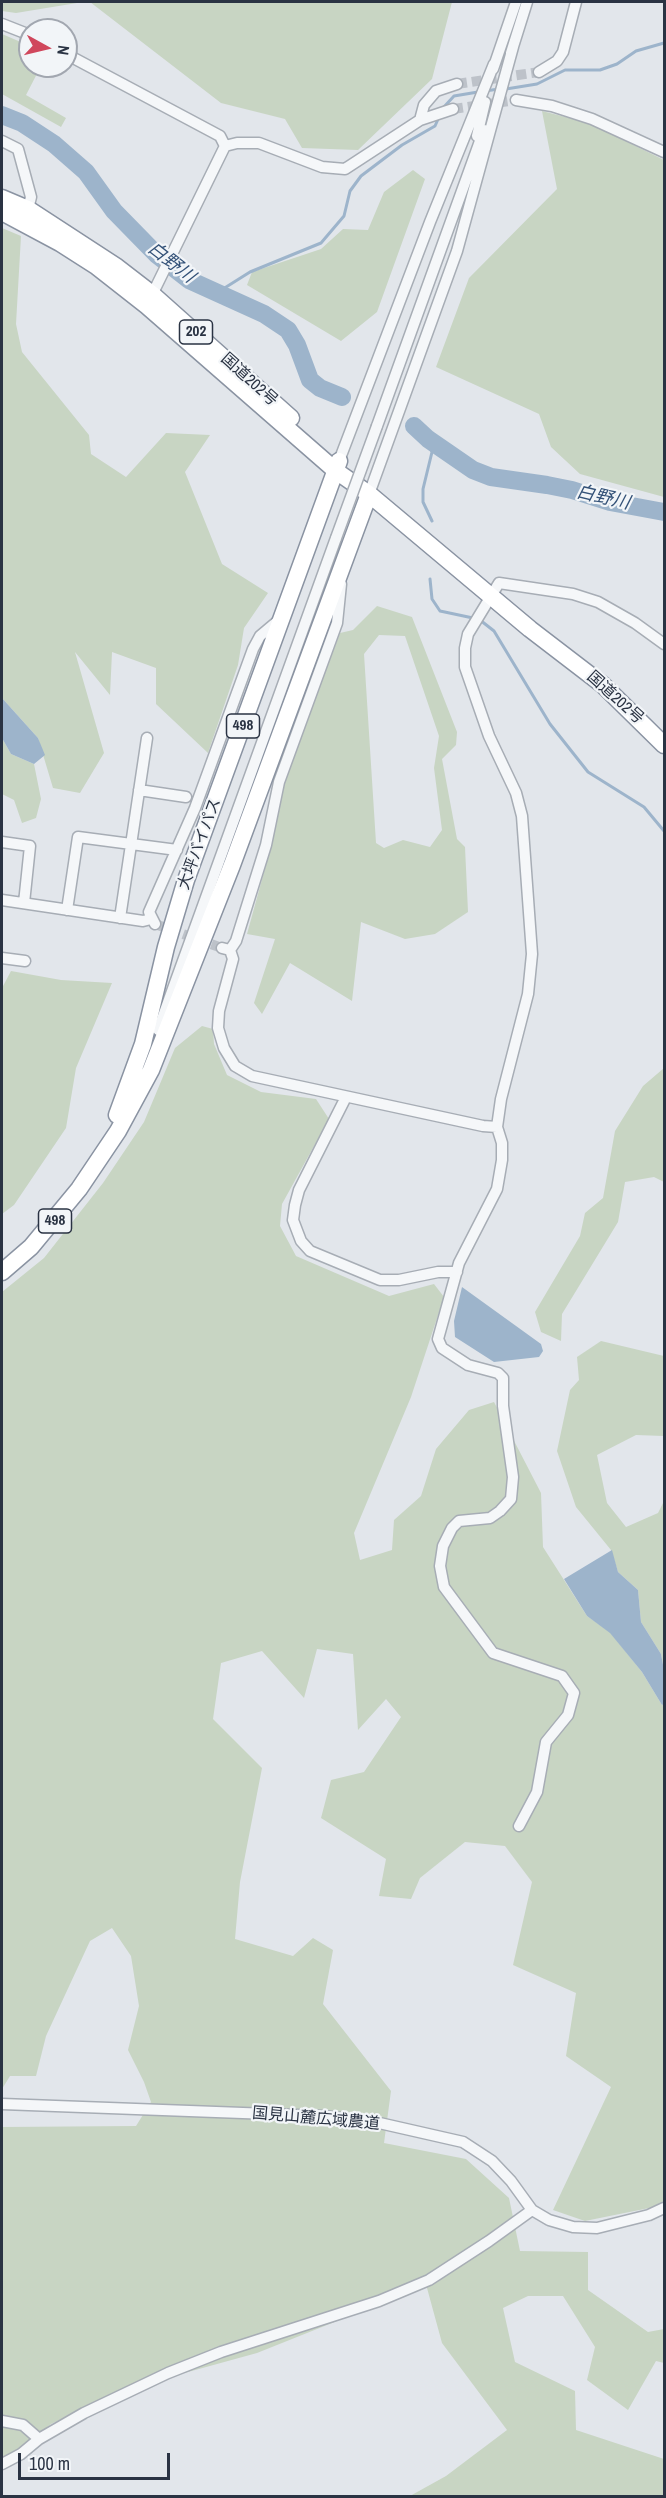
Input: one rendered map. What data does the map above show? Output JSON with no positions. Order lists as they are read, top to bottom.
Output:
{
  "streets": {
    "highway": [
      "202",
      "国道202号",
      "498",
      "大坪バイパス"
    ],
    "street": ["国見山麓広域農道"]
  },
  "crossings": [
    ["国道202号", "大坪バイパス"]
  ],
  "water": ["白野川"],
  "scale_bar": "100 m",
  "north": "right"
}
